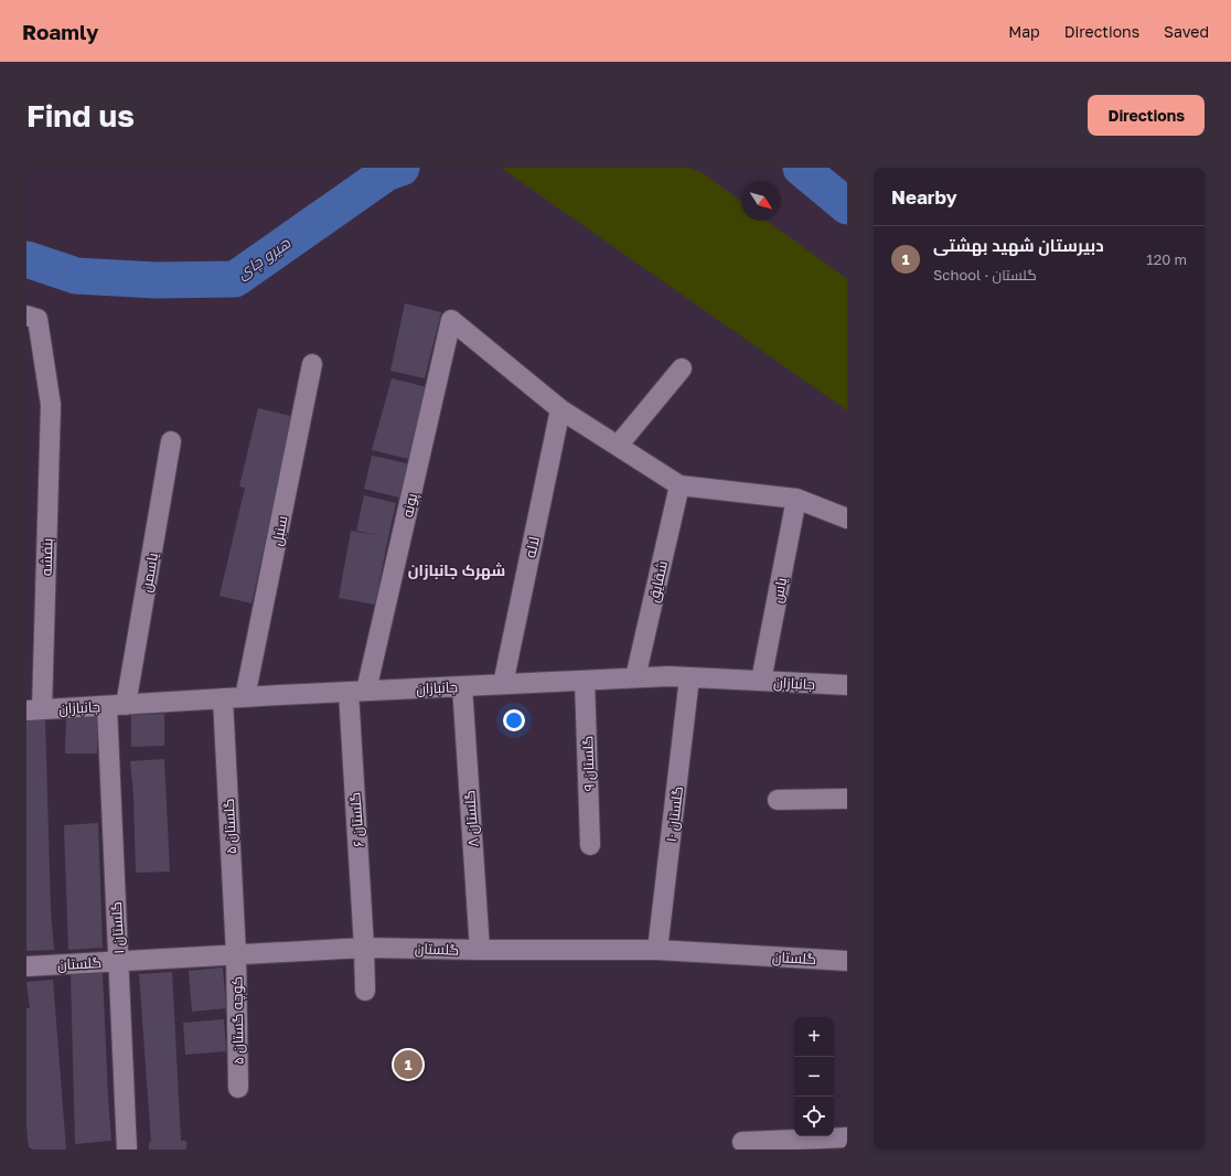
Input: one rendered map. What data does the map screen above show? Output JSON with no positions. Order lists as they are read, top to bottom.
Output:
{
  "streets": {
    "street": [
      "پونه",
      "سنبل",
      "لاله",
      "بنفشه",
      "یاسمن",
      "شقایق",
      "یاس",
      "جانبازان",
      "گلستان ۹",
      "گلستان ۱۰",
      "گلستان ۸",
      "گلستان ۶",
      "گلستان ۵",
      "گلستان ۱",
      "گلستان",
      "کوچه گستان ۵"
    ]
  },
  "crossings": [
    ["پونه", "لاله"],
    ["پونه", "جانبازان"],
    ["پونه", "گلستان ۶"],
    ["سنبل", "جانبازان"],
    ["لاله", "جانبازان"],
    ["بنفشه", "جانبازان"],
    ["یاسمن", "جانبازان"],
    ["یاسمن", "گلستان ۱"],
    ["شقایق", "جانبازان"],
    ["یاس", "جانبازان"],
    ["جانبازان", "گلستان ۹"],
    ["جانبازان", "گلستان ۱۰"],
    ["جانبازان", "گلستان ۸"],
    ["جانبازان", "گلستان ۶"],
    ["جانبازان", "گلستان ۵"],
    ["جانبازان", "گلستان ۱"],
    ["گلستان ۱۰", "گلستان"],
    ["گلستان ۸", "گلستان"],
    ["گلستان ۶", "گلستان"],
    ["گلستان ۵", "گلستان"],
    ["گلستان ۵", "کوچه گستان ۵"],
    ["گلستان ۱", "گلستان"],
    ["گلستان", "کوچه گستان ۵"]
  ],
  "districts": ["شهرک جانبازان"],
  "water": ["هیرو چای"],
  "north": "bottom right",
  "page": {
    "header": "Roamly",
    "nav": ["Map", "Directions", "Saved"],
    "buttons": "Directions",
    "title": "Find us",
    "heading": "Nearby",
    "list": [
      {
        "mark": "1",
        "name": "دبیرستان شهید بهشتی",
        "note": "School · گلستان",
        "value": "120 m"
      }
    ],
    "map_buttons": ["+", "−"],
    "pins": "1"
  }
}
